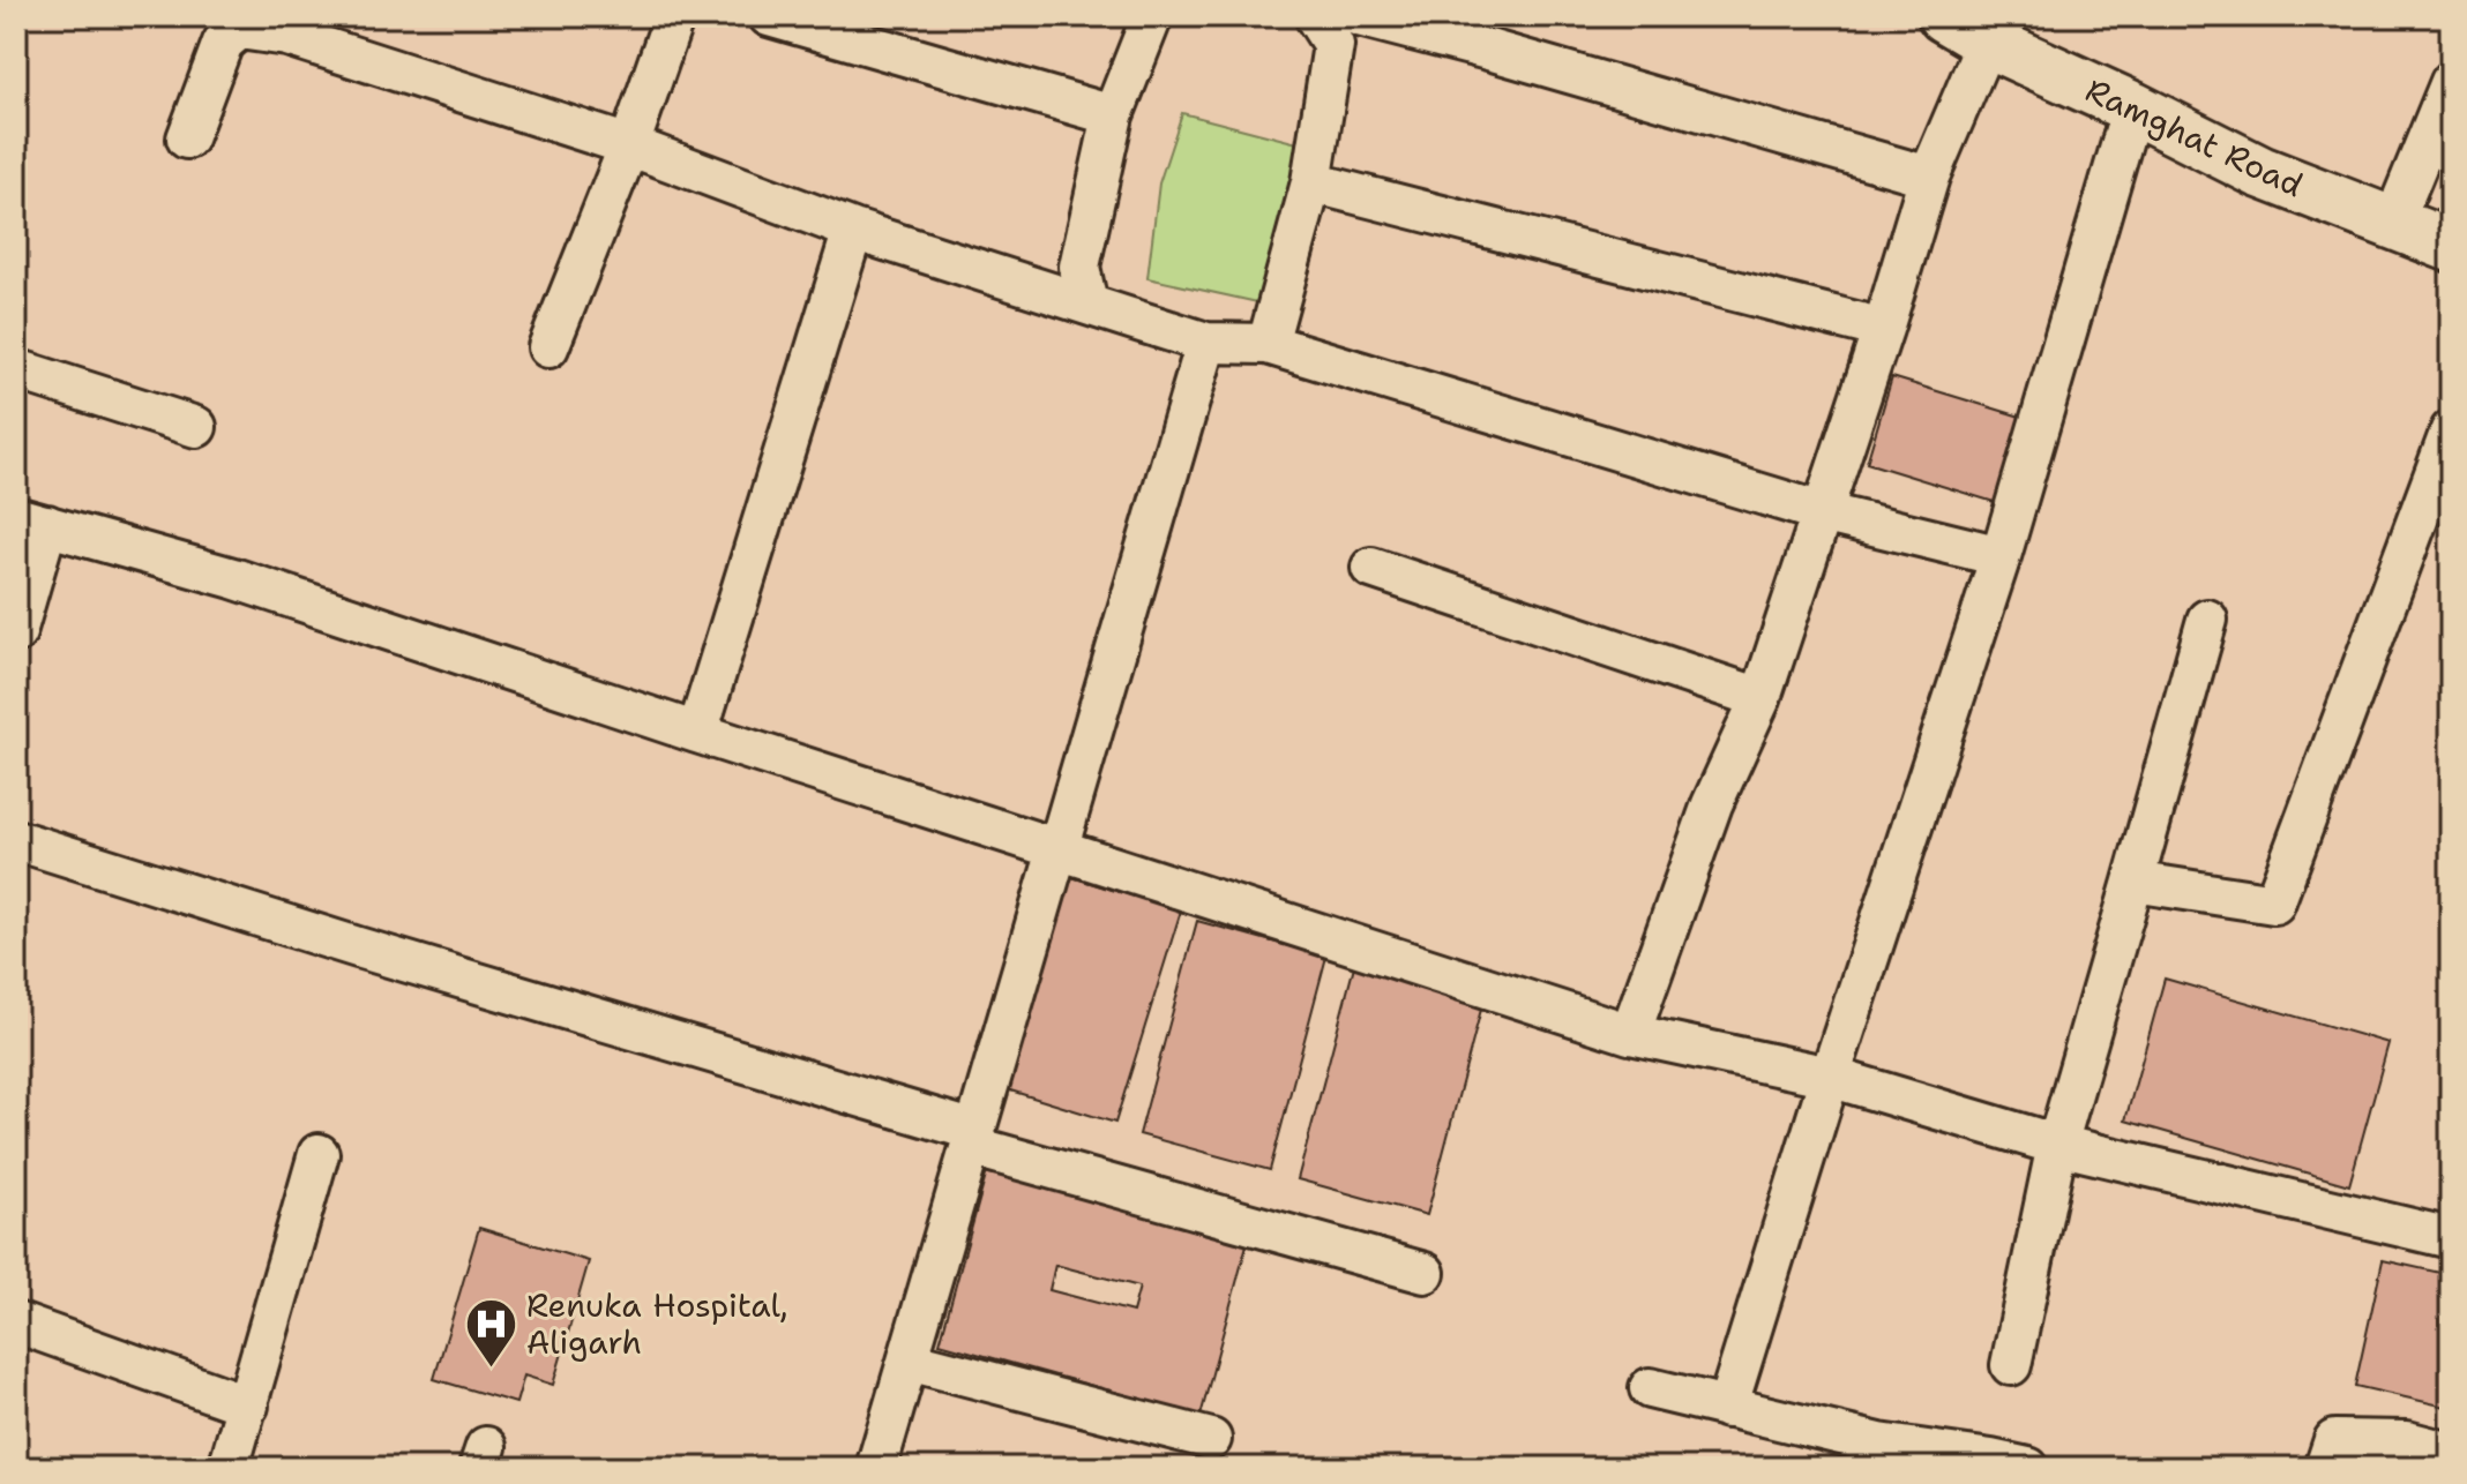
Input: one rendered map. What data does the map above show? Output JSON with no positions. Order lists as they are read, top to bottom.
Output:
{
  "streets": {
    "main road": ["Ramghat Road"]
  },
  "places": {
    "hospital": ["Renuka Hospital, Aligarh"]
  }
}
